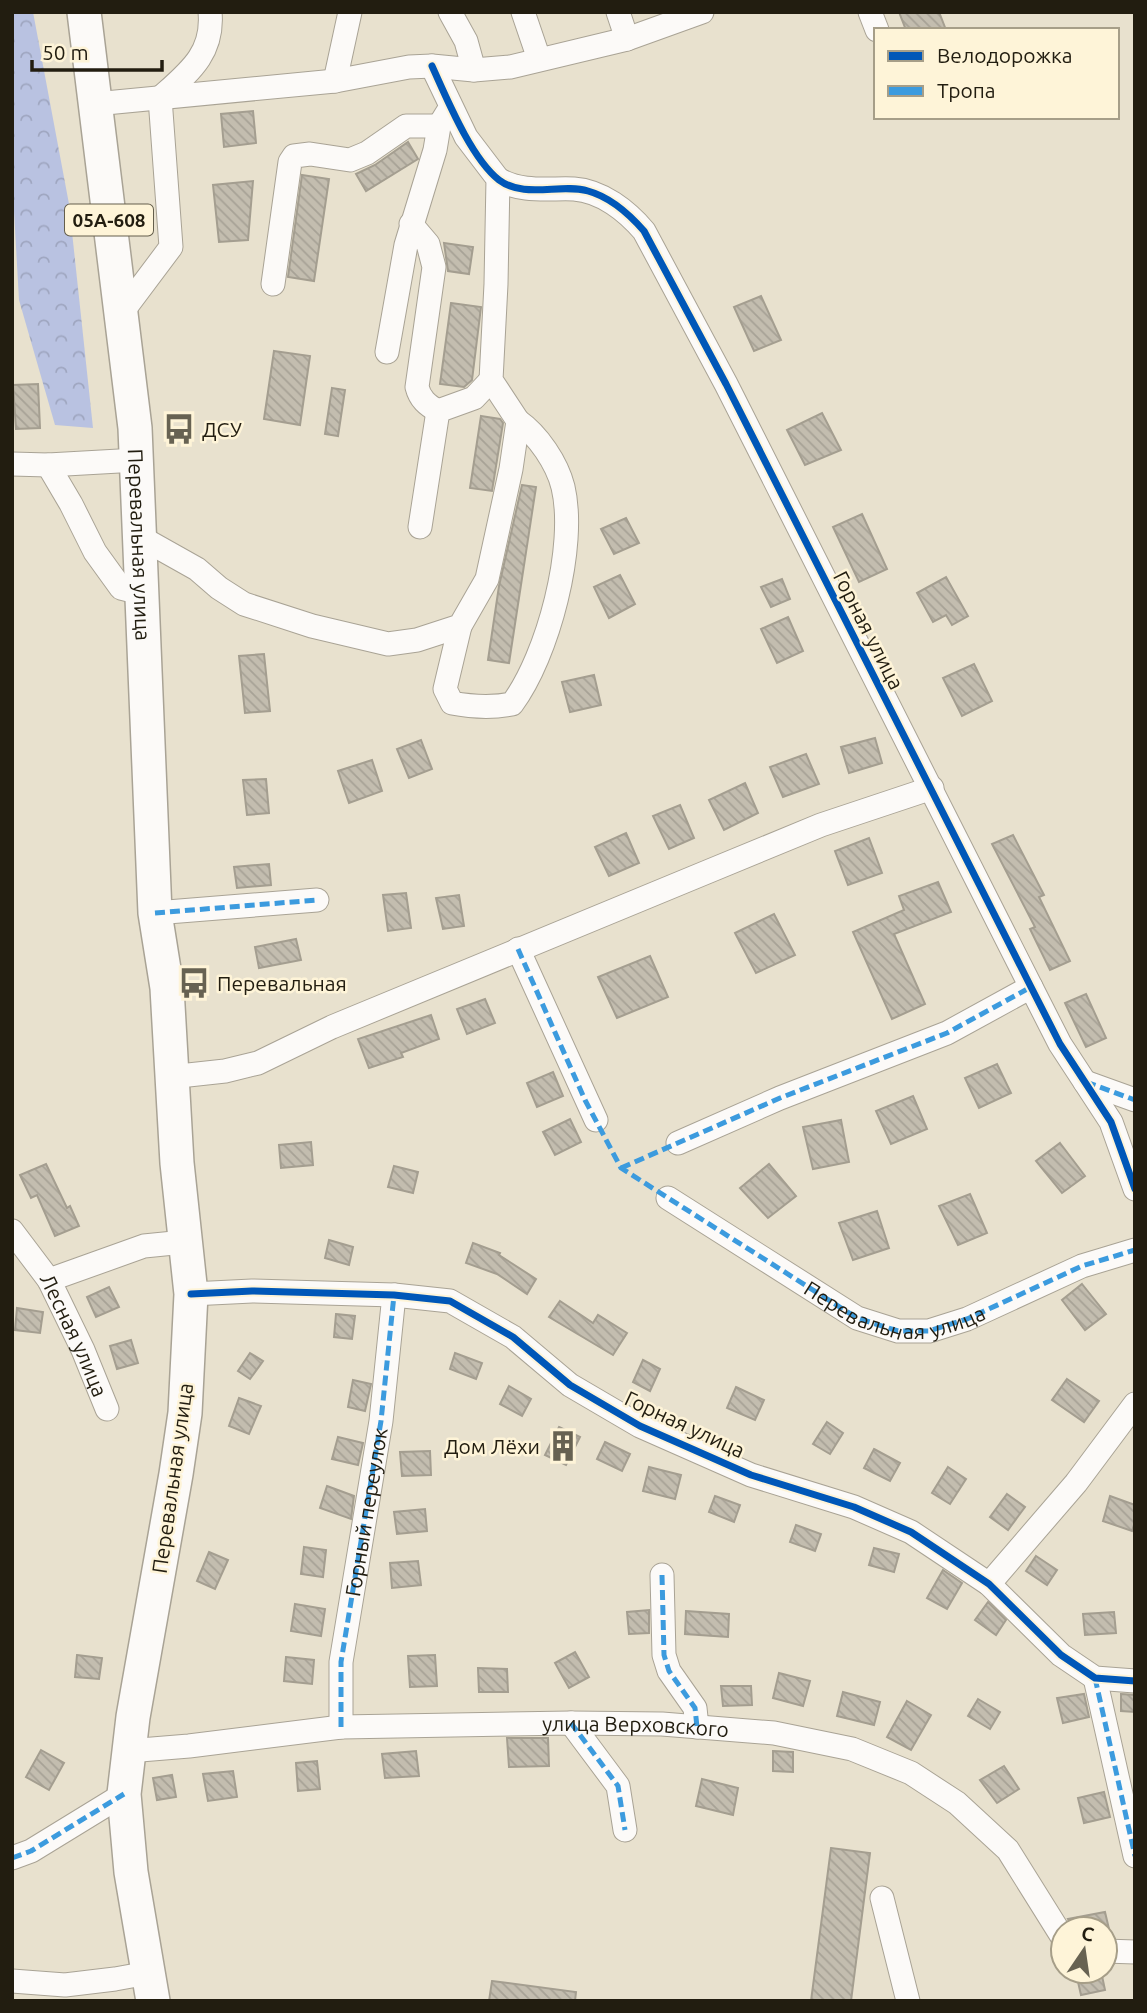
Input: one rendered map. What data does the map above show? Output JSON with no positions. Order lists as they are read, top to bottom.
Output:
{
  "streets": {
    "highway": ["05А-608", "Перевальная улица"],
    "street": [
      "Горная улица",
      "Лесная улица",
      "Горный переулок",
      "улица Верховского"
    ]
  },
  "crossings": [
    ["Перевальная улица", "Горная улица"],
    ["Перевальная улица", "улица Верховского"],
    ["Горная улица", "Горный переулок"],
    ["Горный переулок", "улица Верховского"]
  ],
  "places": {
    "bus stop": ["ДСУ", "Перевальная"],
    "building": ["Дом Лёхи"]
  },
  "legend": ["Велодорожка", "Тропа"],
  "scale_bar": "50 m",
  "north": "top"
}
